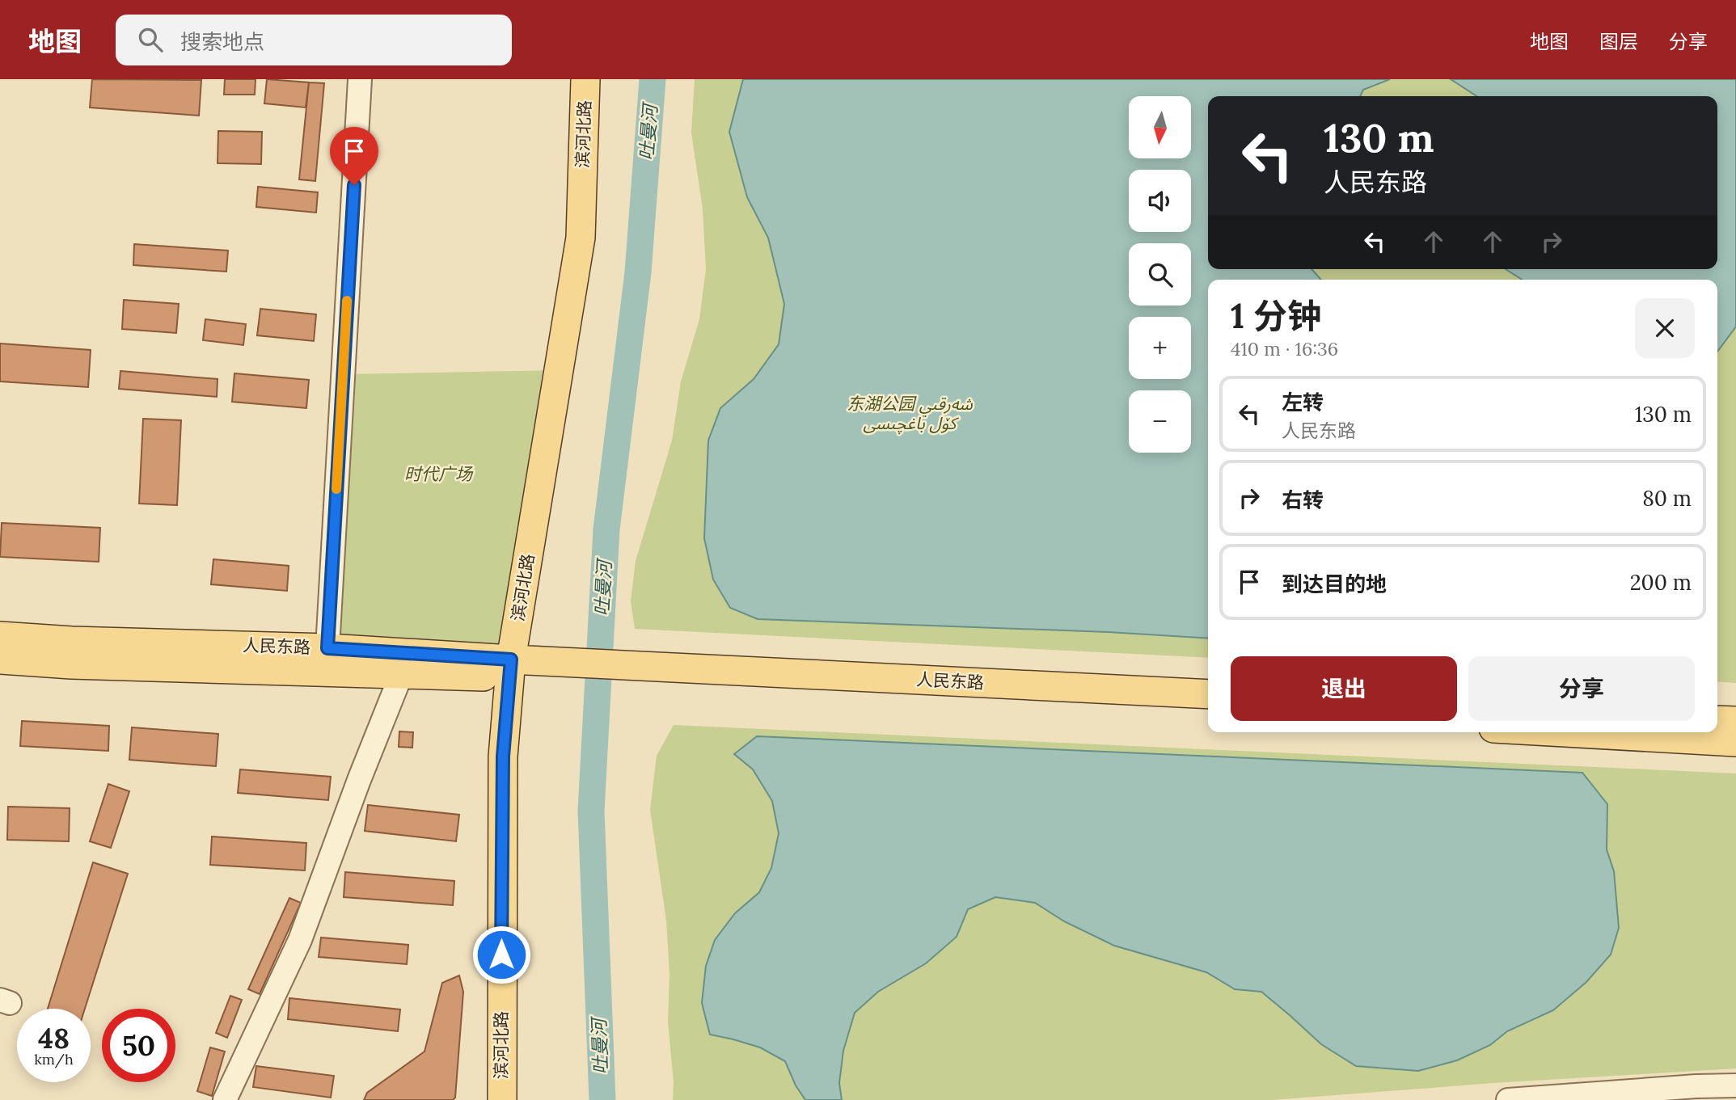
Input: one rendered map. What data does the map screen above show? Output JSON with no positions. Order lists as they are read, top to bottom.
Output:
{
  "streets": {
    "main road": ["滨河北路", "人民东路"]
  },
  "crossings": [
    ["滨河北路", "人民东路"]
  ],
  "water": ["吐曼河"],
  "parks": ["东湖公园 شەرقىي كۆل باغچىسى", "时代广场"],
  "north": "bottom",
  "page": {
    "header": "地图",
    "search": "搜索地点",
    "nav": ["地图", "图层", "分享"],
    "map_buttons": ["+", "−"],
    "turn": ["130 m", "人民东路"],
    "heading": ["1 分钟", "410 m · 16:36"],
    "list": [
      {
        "name": "左转",
        "note": "人民东路",
        "value": "130 m"
      },
      {
        "name": "右转",
        "value": "80 m"
      },
      {
        "name": "到达目的地",
        "value": "200 m"
      }
    ],
    "buttons": ["退出", "分享"],
    "speed": "48 km/h",
    "limit": "50"
  }
}
